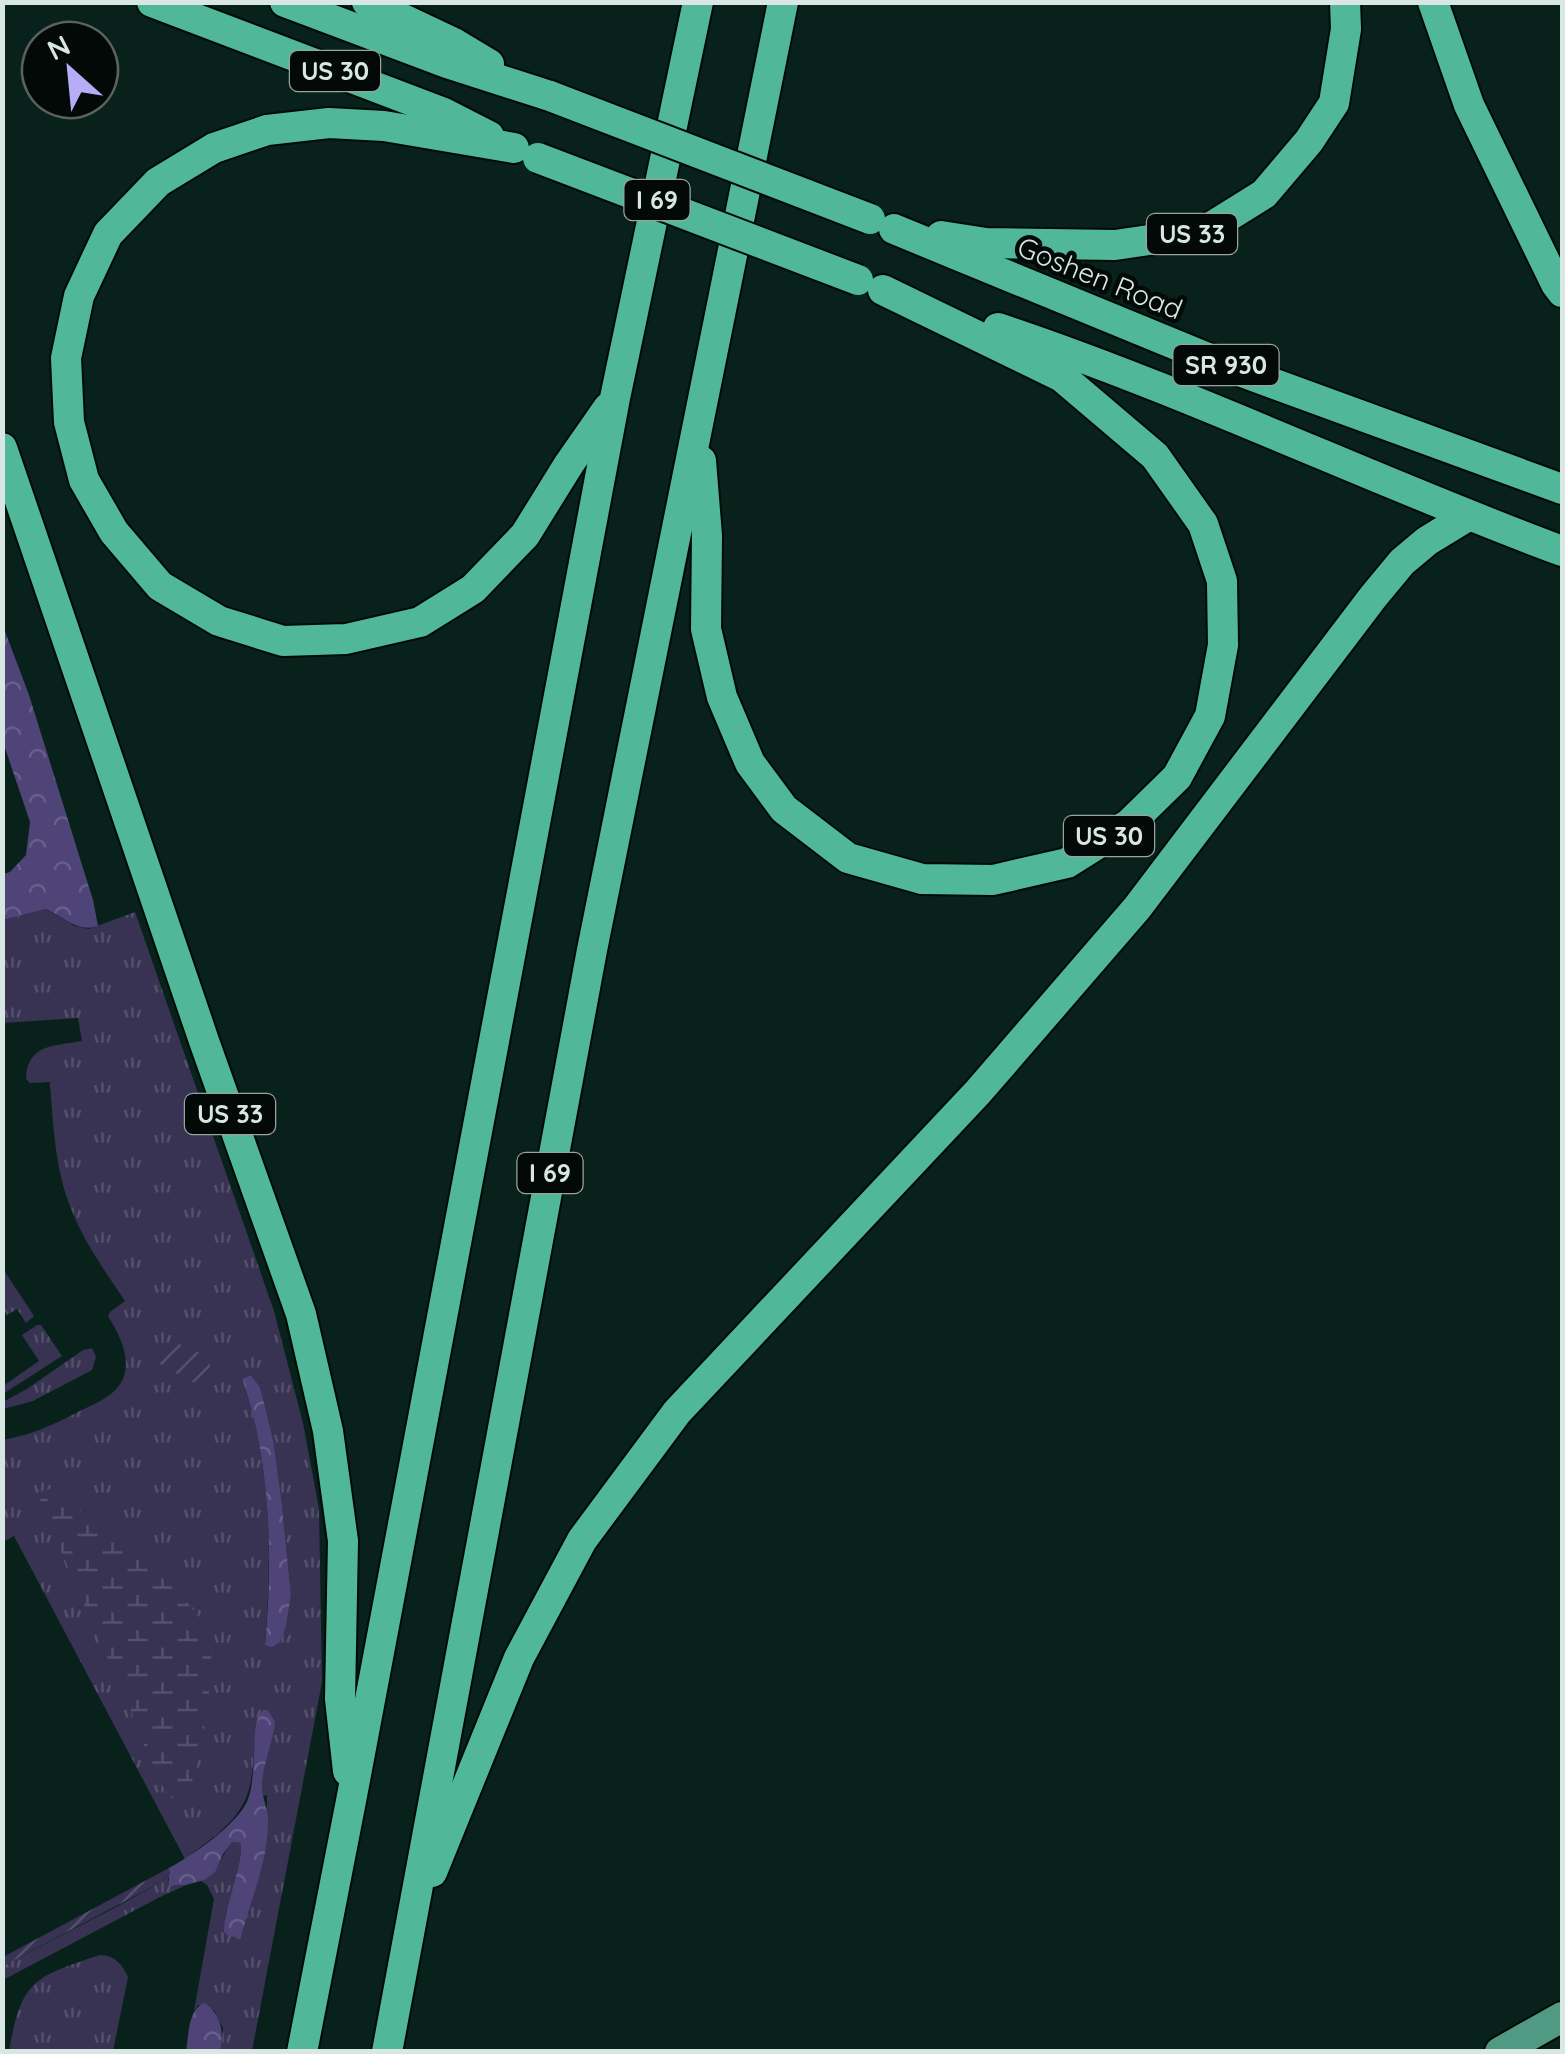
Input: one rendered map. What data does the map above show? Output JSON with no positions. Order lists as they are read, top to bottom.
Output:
{
  "streets": {
    "highway": [
      "US 30",
      "I 69",
      "US 33",
      "Goshen Road",
      "SR 930"
    ]
  },
  "crossings": [
    ["US 30", "I 69"],
    ["US 30", "SR 930"],
    ["I 69", "US 33"],
    ["US 33", "Goshen Road"]
  ],
  "north": "top left"
}
